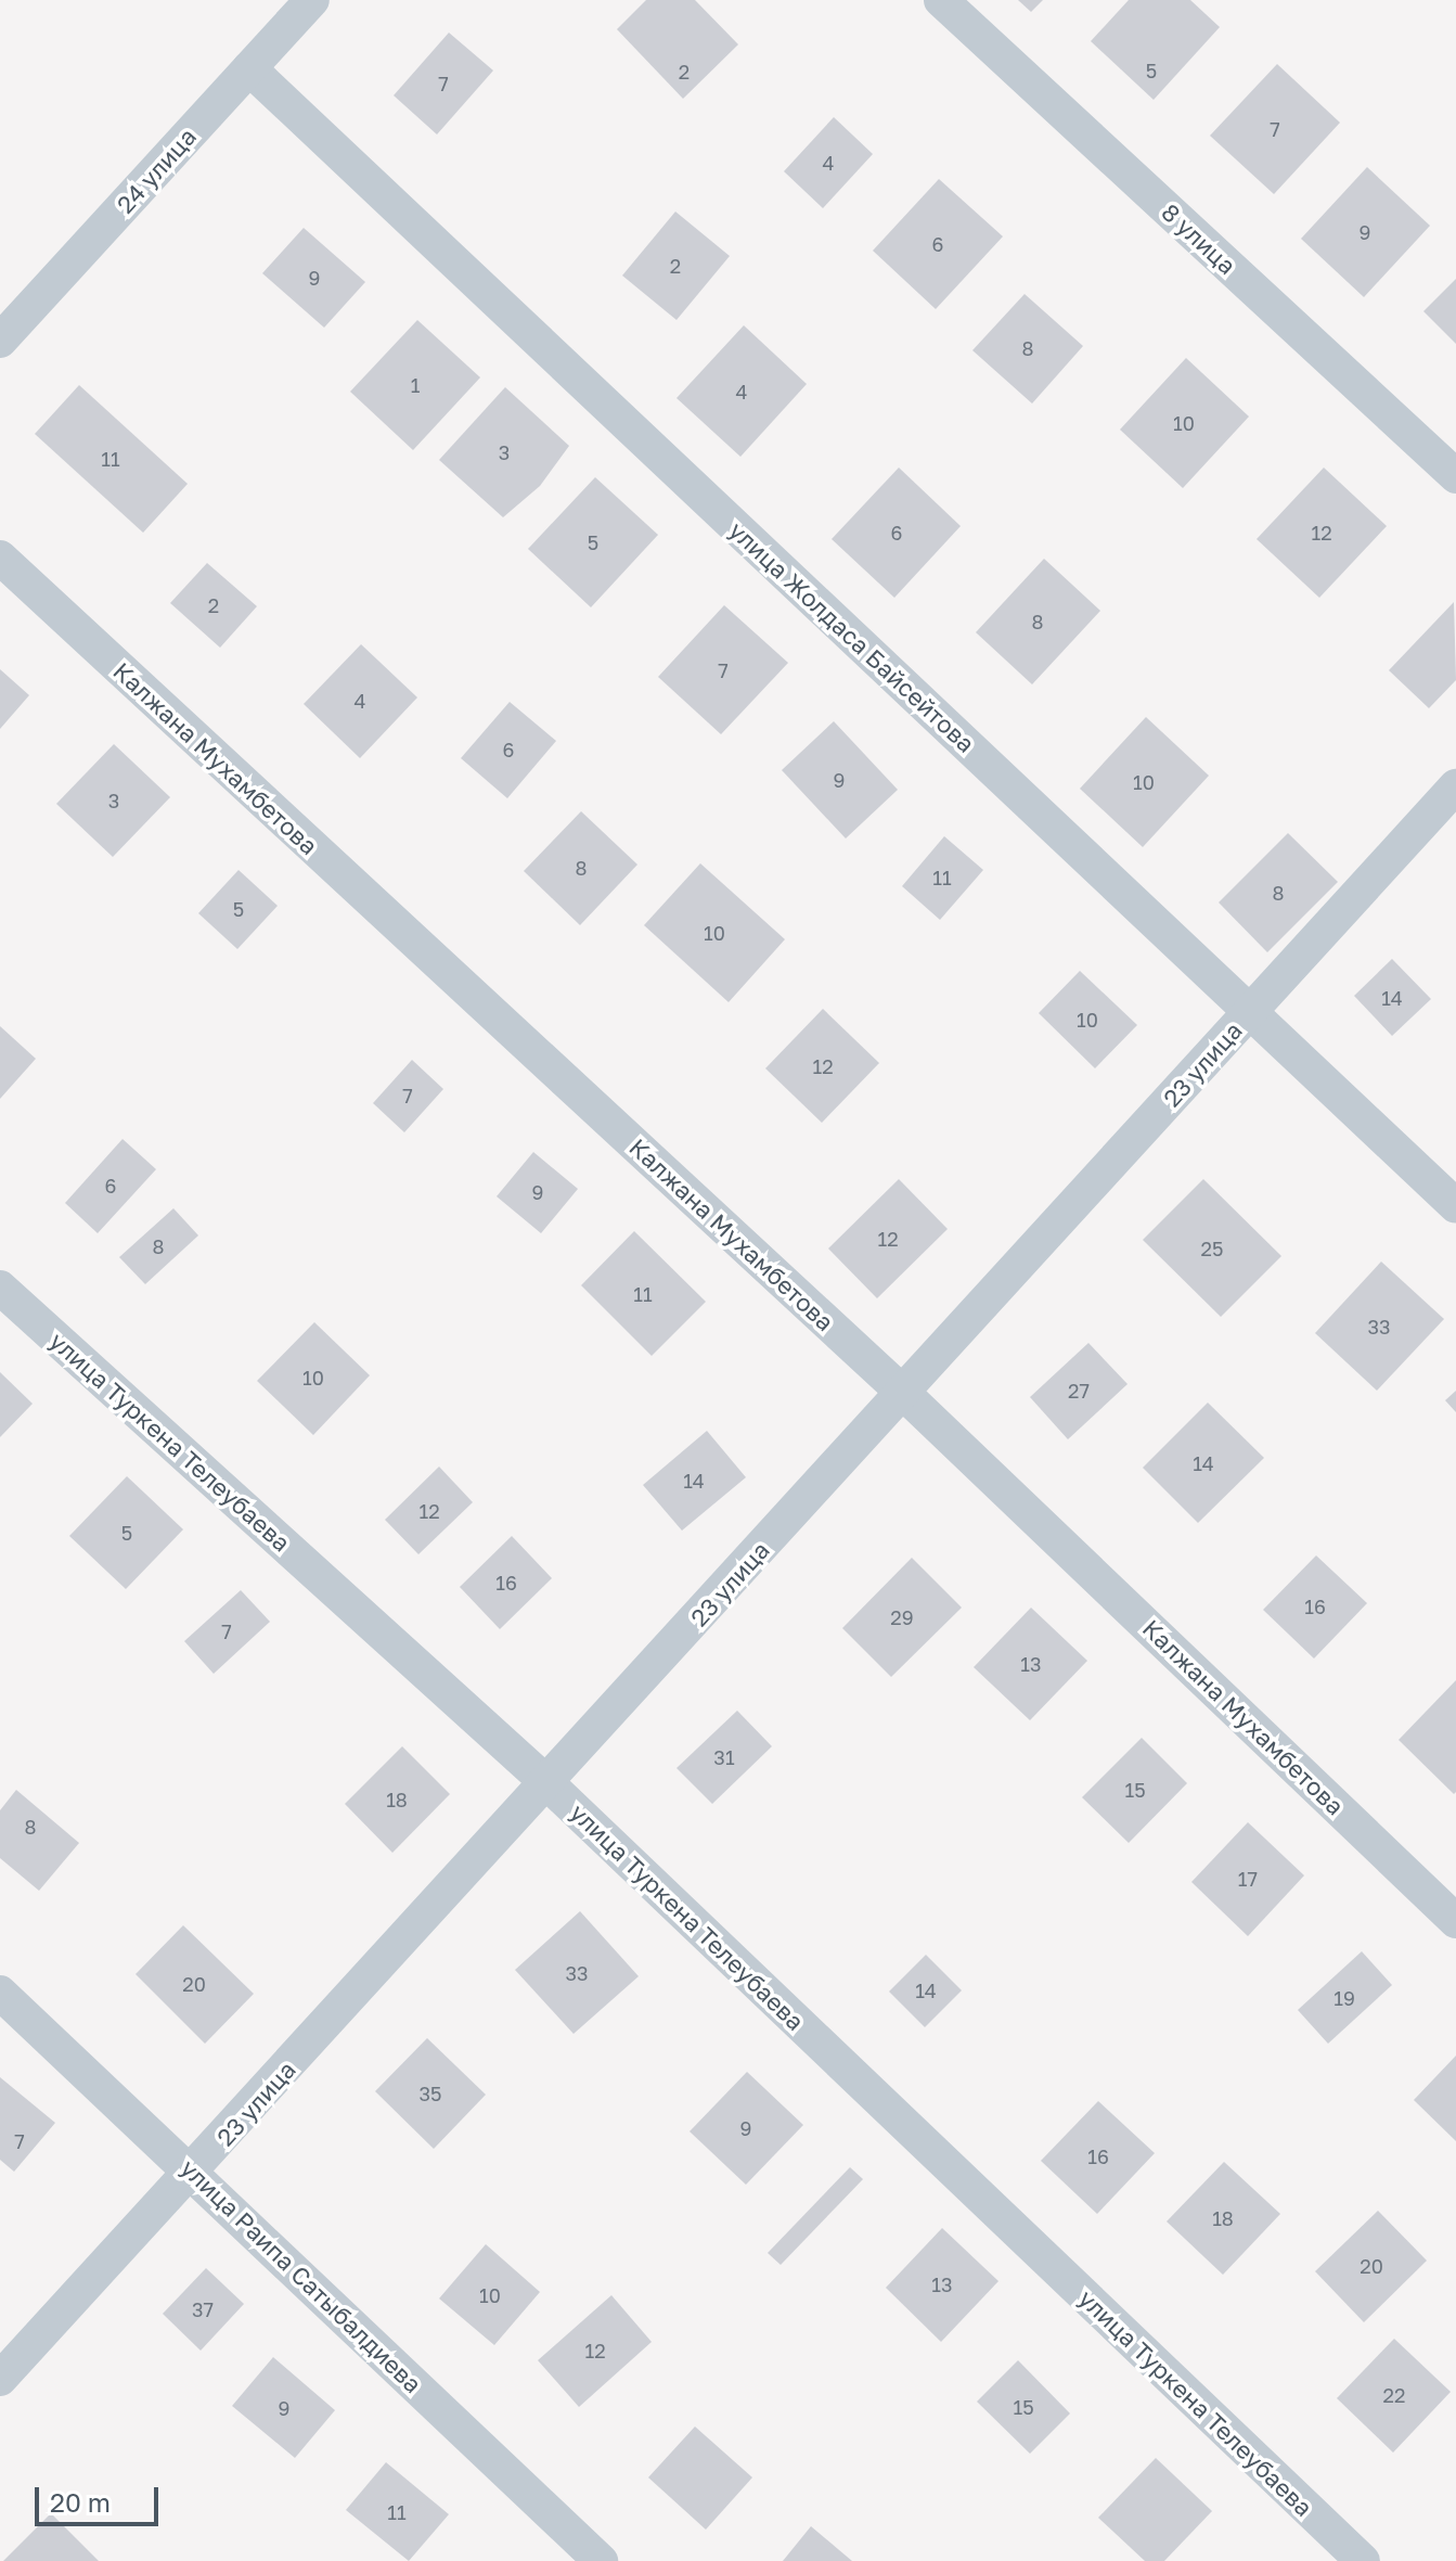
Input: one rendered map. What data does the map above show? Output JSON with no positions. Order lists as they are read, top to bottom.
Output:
{
  "streets": {
    "street": [
      "24 улица",
      "8 улица",
      "улица Жолдаса Байсейтова",
      "Калжана Мухамбетова",
      "23 улица",
      "улица Туркена Телеубаева",
      "улица Раипа Сатыбалдиева"
    ]
  },
  "crossings": [
    ["24 улица", "улица Жолдаса Байсейтова"],
    ["улица Жолдаса Байсейтова", "23 улица"],
    ["Калжана Мухамбетова", "23 улица"],
    ["23 улица", "улица Туркена Телеубаева"],
    ["23 улица", "улица Раипа Сатыбалдиева"]
  ],
  "house_numbers": [
    "5",
    "2",
    "7",
    "7",
    "4",
    "9",
    "6",
    "2",
    "9",
    "8",
    "1",
    "4",
    "10",
    "3",
    "11",
    "6",
    "12",
    "5",
    "2",
    "8",
    "7",
    "4",
    "6",
    "9",
    "10",
    "3",
    "8",
    "11",
    "8",
    "5",
    "10",
    "14",
    "10",
    "12",
    "7",
    "6",
    "9",
    "12",
    "8",
    "25",
    "11",
    "33",
    "10",
    "27",
    "14",
    "14",
    "12",
    "5",
    "16",
    "16",
    "29",
    "7",
    "13",
    "31",
    "15",
    "18",
    "8",
    "17",
    "33",
    "20",
    "14",
    "19",
    "35",
    "9",
    "7",
    "16",
    "18",
    "20",
    "13",
    "10",
    "37",
    "12",
    "22",
    "15",
    "9",
    "11"
  ],
  "scale_bar": "20 m"
}
